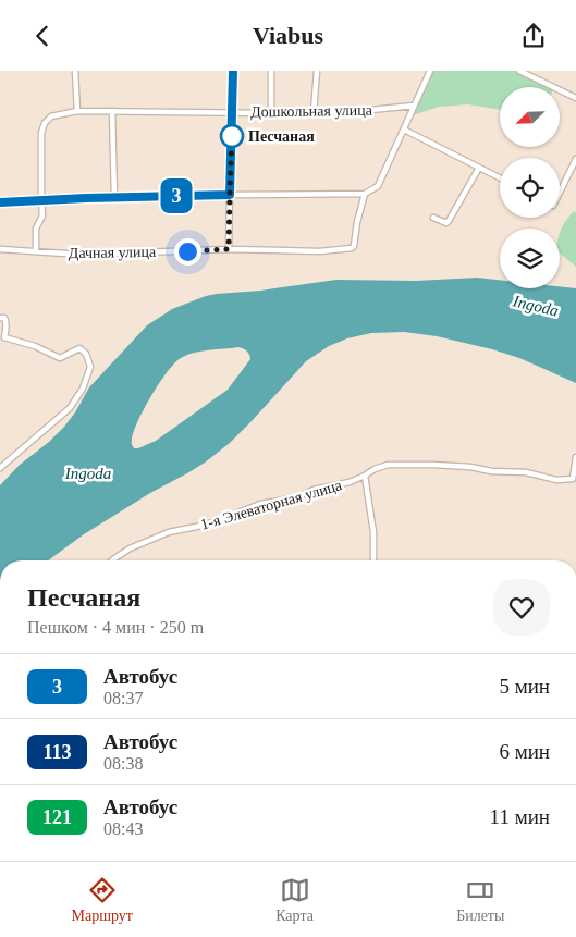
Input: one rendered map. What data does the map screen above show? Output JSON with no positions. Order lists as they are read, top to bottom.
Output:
{
  "streets": {
    "street": ["Дошкольная улица", "Дачная улица", "1-я Элеваторная улица"]
  },
  "water": ["Ingoda"],
  "places": ["Песчаная"],
  "lines": ["bus line 3"],
  "north": "bottom left",
  "page": {
    "header": "Viabus",
    "on_map": "3",
    "heading": ["Песчаная", "Пешком · 4 мин · 250 m"],
    "list": [
      {
        "mark": "3",
        "name": "Автобус",
        "note": "08:37",
        "value": "5 мин"
      },
      {
        "mark": "113",
        "name": "Автобус",
        "note": "08:38",
        "value": "6 мин"
      },
      {
        "mark": "121",
        "name": "Автобус",
        "note": "08:43",
        "value": "11 мин"
      }
    ],
    "tabs": ["Маршрут", "Карта", "Билеты"]
  }
}
